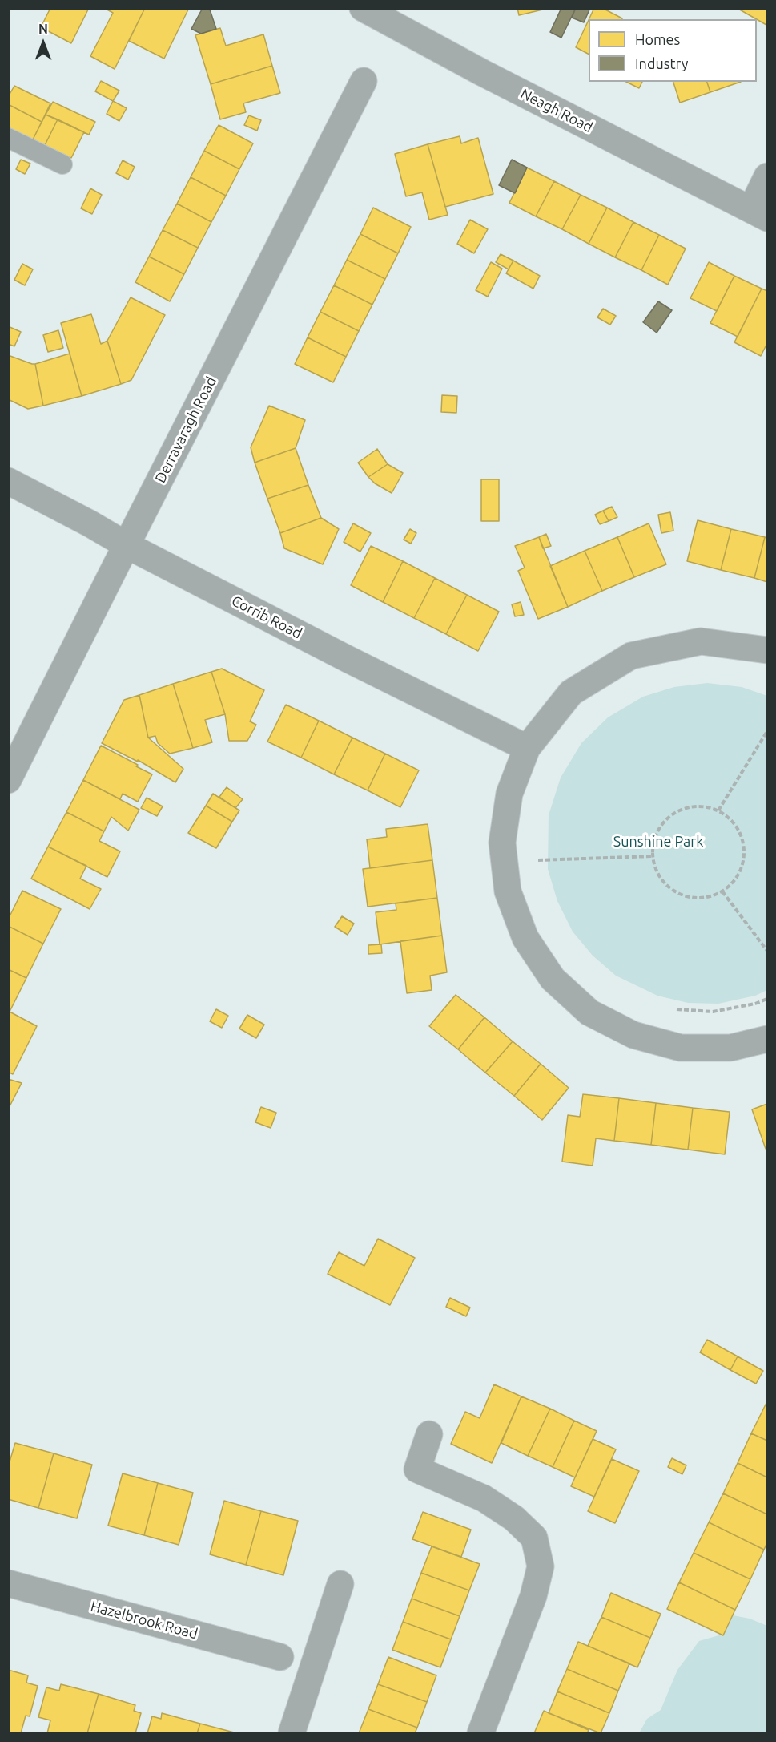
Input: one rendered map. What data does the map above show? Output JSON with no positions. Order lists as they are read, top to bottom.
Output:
{
  "streets": {
    "street": [
      "Neagh Road",
      "Derravaragh Road",
      "Corrib Road",
      "Hazelbrook Road"
    ]
  },
  "crossings": [
    ["Derravaragh Road", "Corrib Road"]
  ],
  "parks": ["Sunshine Park"],
  "legend": ["Homes", "Industry"],
  "north": "top"
}
